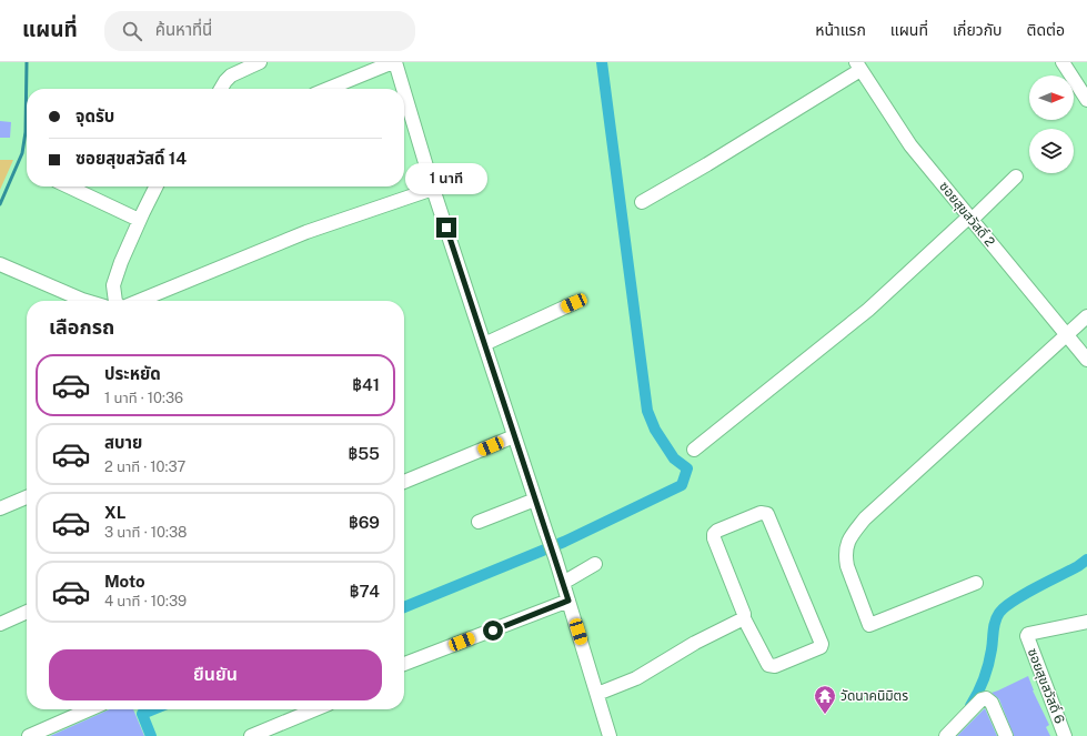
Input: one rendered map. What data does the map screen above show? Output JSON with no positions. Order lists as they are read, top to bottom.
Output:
{
  "streets": {
    "street": ["ซอยสุขสวัสดิ์ 2", "ซอยสุขสวัสดิ์ 6"]
  },
  "places": {
    "temple": ["วัดนาคนิมิตร"]
  },
  "north": "right",
  "page": {
    "header": "แผนที่",
    "search": "ค้นหาที่นี่",
    "nav": [
      "หน้าแรก",
      "แผนที่",
      "เกี่ยวกับ",
      "ติดต่อ"
    ],
    "banner": ["จุดรับ", "ซอยสุขสวัสดิ์ 14"],
    "bubble": "1 นาที",
    "heading": "เลือกรถ",
    "list": [
      {
        "name": "ประหยัด",
        "note": "1 นาที · 10:36",
        "value": "฿41"
      },
      {
        "name": "สบาย",
        "note": "2 นาที · 10:37",
        "value": "฿55"
      },
      {
        "name": "XL",
        "note": "3 นาที · 10:38",
        "value": "฿69"
      },
      {
        "name": "Moto",
        "note": "4 นาที · 10:39",
        "value": "฿74"
      }
    ],
    "buttons": "ยืนยัน"
  }
}
